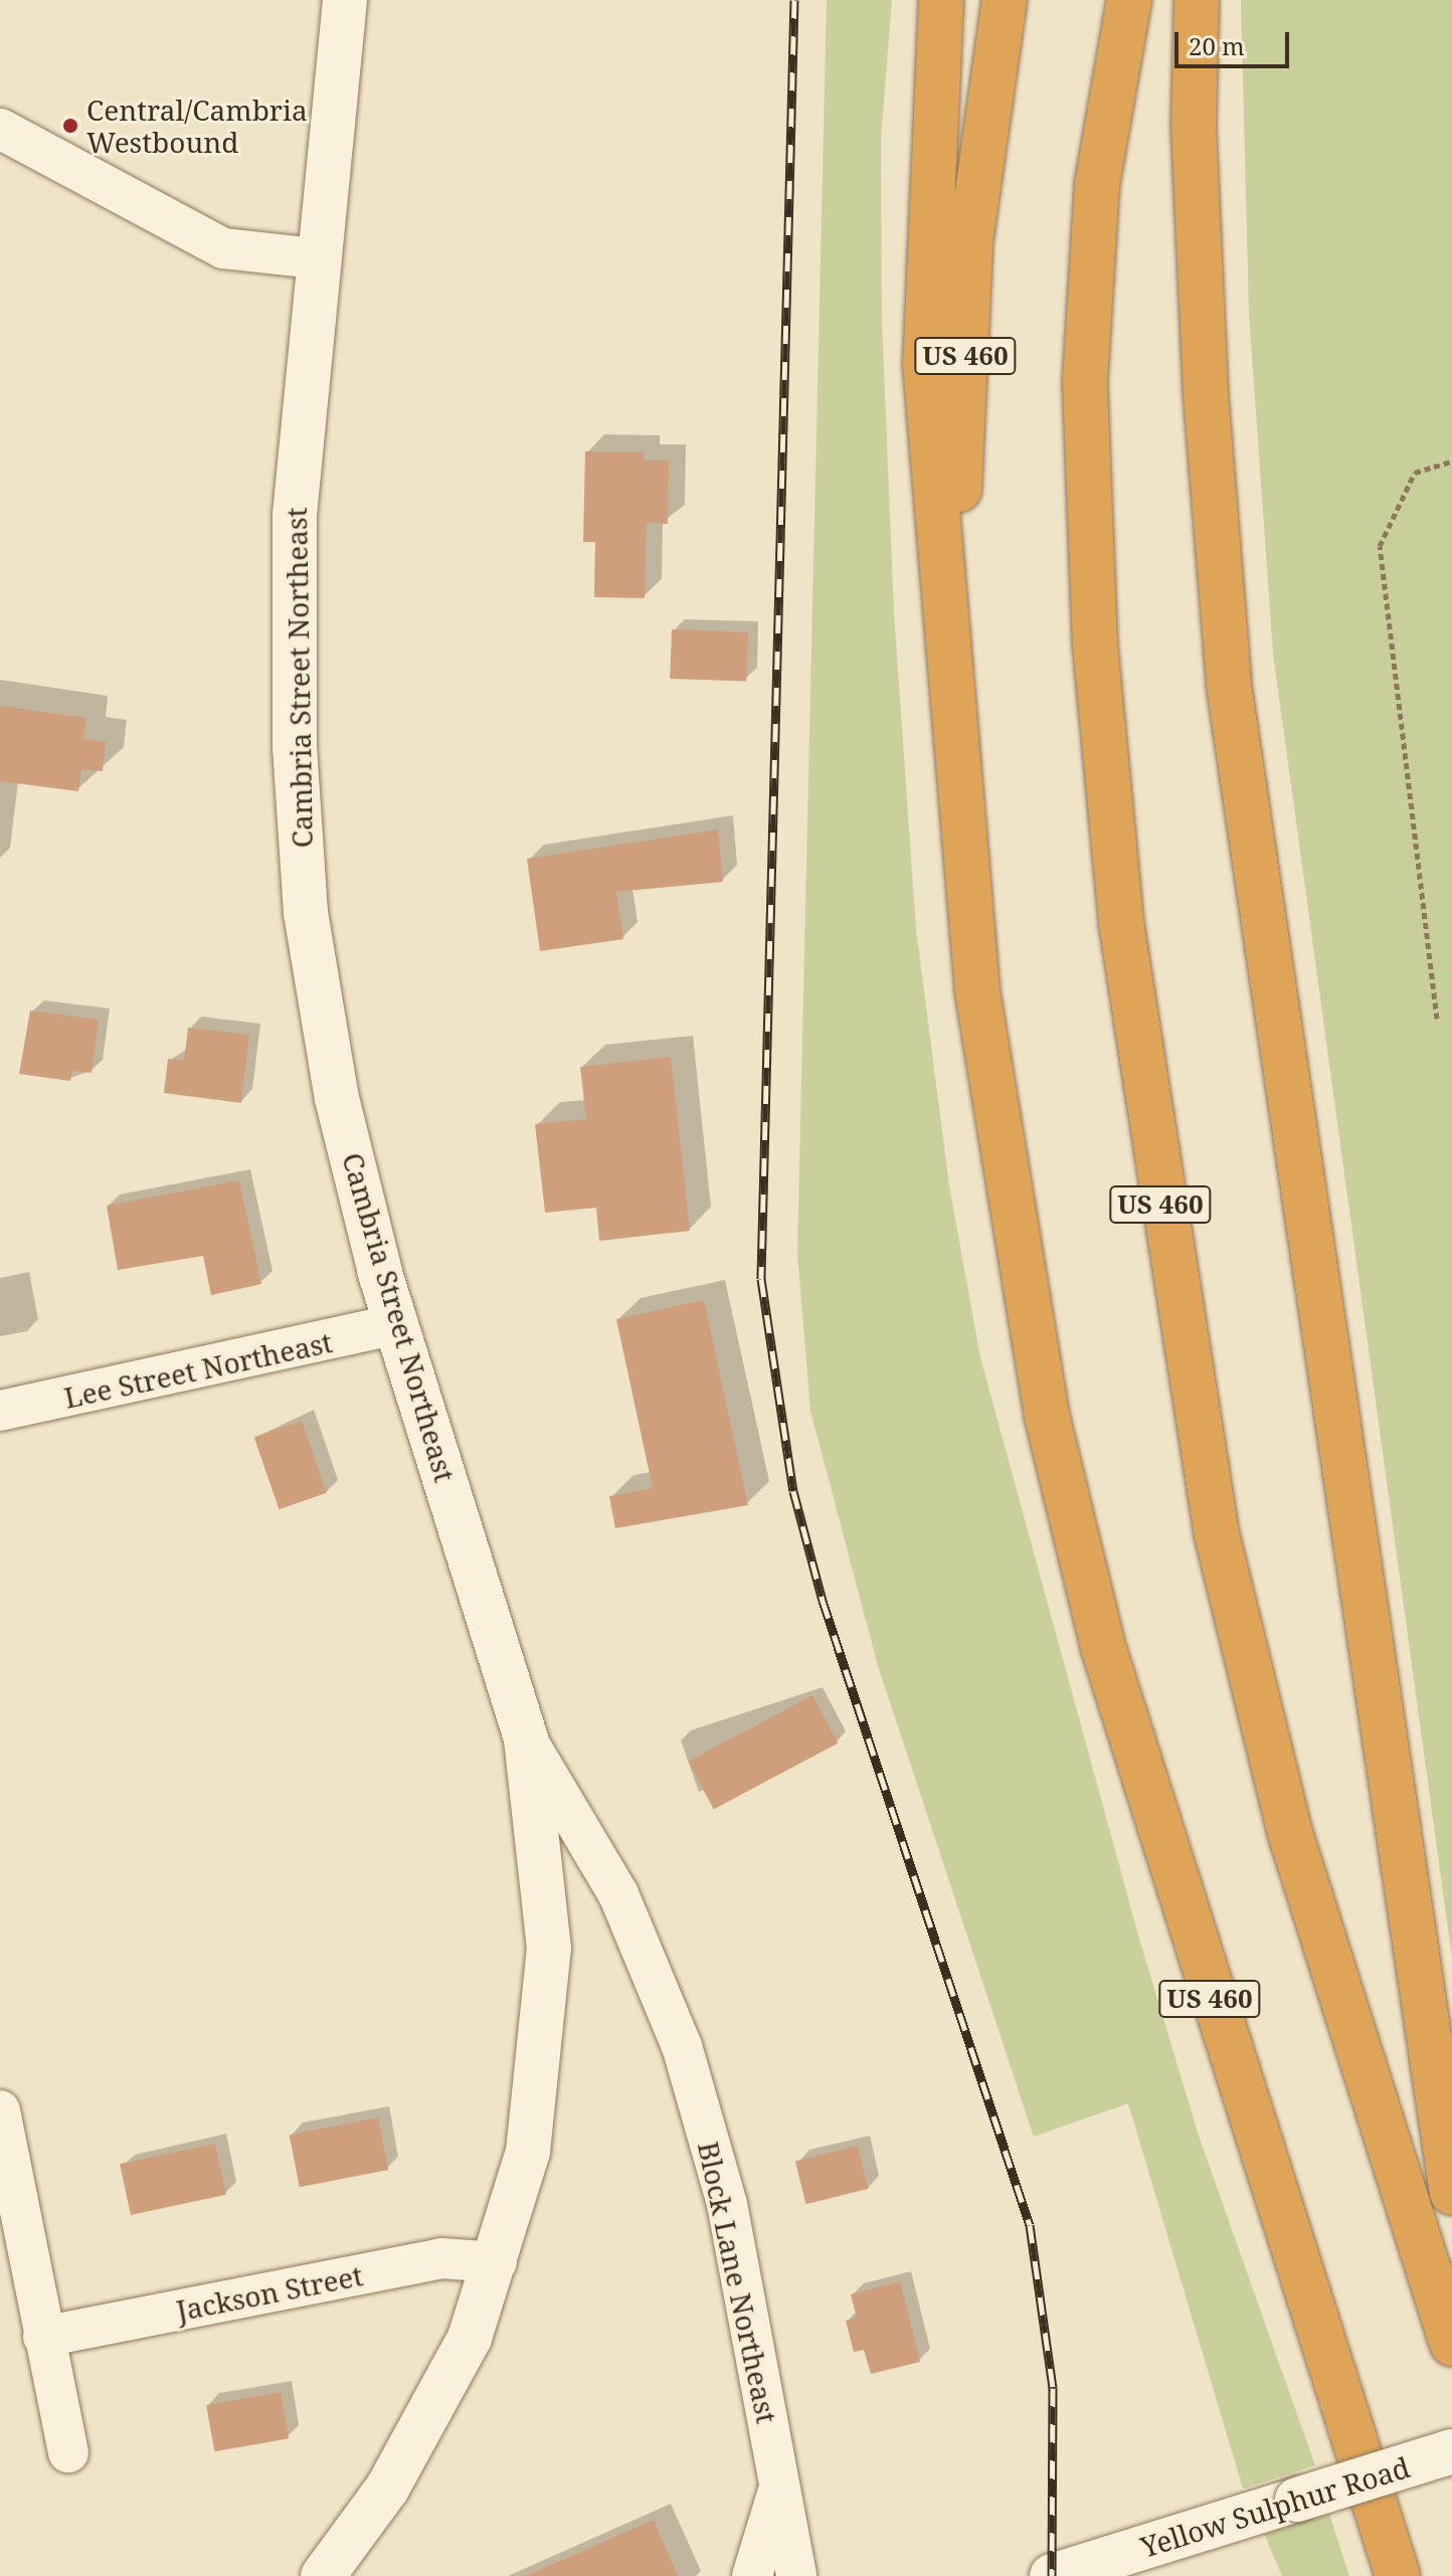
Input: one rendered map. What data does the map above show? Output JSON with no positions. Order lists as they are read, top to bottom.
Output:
{
  "streets": {
    "highway": ["US 460"],
    "main road": ["Cambria Street Northeast", "Yellow Sulphur Road"],
    "street": ["Lee Street Northeast", "Block Lane Northeast", "Jackson Street"]
  },
  "crossings": [
    ["Cambria Street Northeast", "Lee Street Northeast"],
    ["Cambria Street Northeast", "Block Lane Northeast"],
    ["Cambria Street Northeast", "Jackson Street"]
  ],
  "places": ["Central/Cambria Westbound"],
  "scale_bar": "20 m"
}
